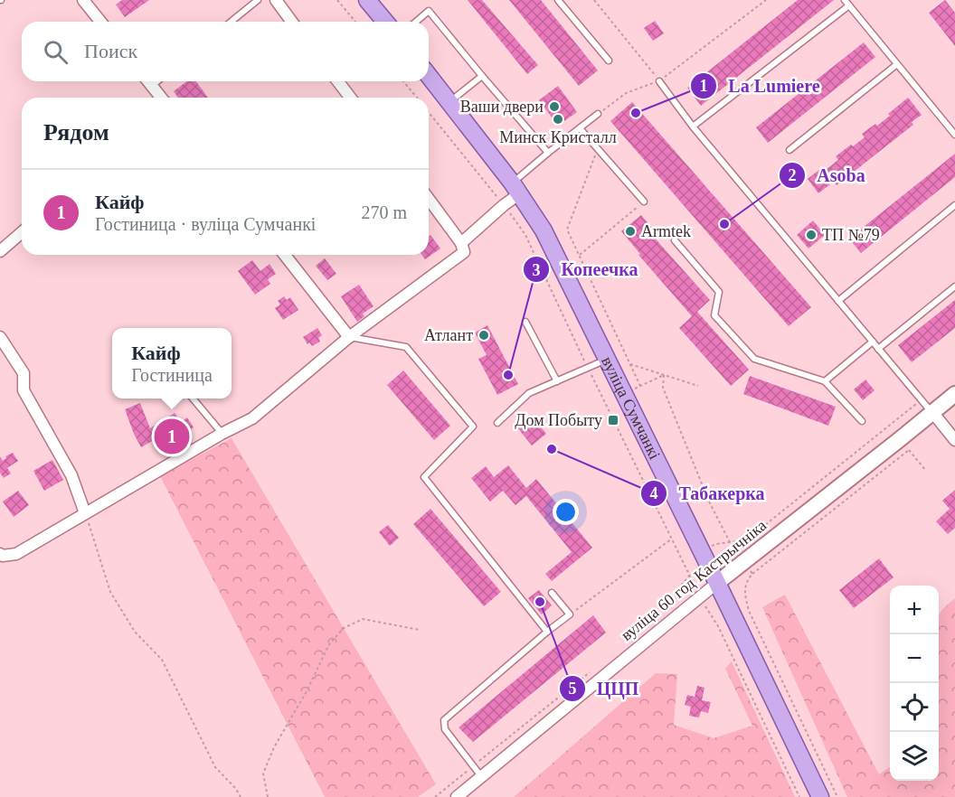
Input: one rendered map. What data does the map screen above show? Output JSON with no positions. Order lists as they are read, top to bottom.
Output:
{
  "streets": {
    "main road": ["вуліца Сумчанкі"],
    "street": ["вуліца 60 год Кастрычніка"]
  },
  "crossings": [
    ["вуліца Сумчанкі", "вуліца 60 год Кастрычніка"]
  ],
  "places": {
    "other": [
      "Ваши двери",
      "La Lumiere",
      "Минск Кристалл",
      "Asoba",
      "Armtek",
      "ТП №79",
      "Атлант",
      "Копеечка",
      "Табакерка",
      "ЦЦП"
    ],
    "transit": ["Дом Побыту"]
  },
  "page": {
    "search": "Поиск",
    "heading": "Рядом",
    "list": [
      {
        "mark": "1",
        "name": "Кайф",
        "note": "Гостиница · вуліца Сумчанкі",
        "value": "270 m"
      }
    ],
    "popup": ["Кайф", "Гостиница"],
    "pins": "1",
    "map_buttons": ["+", "−"]
  }
}
